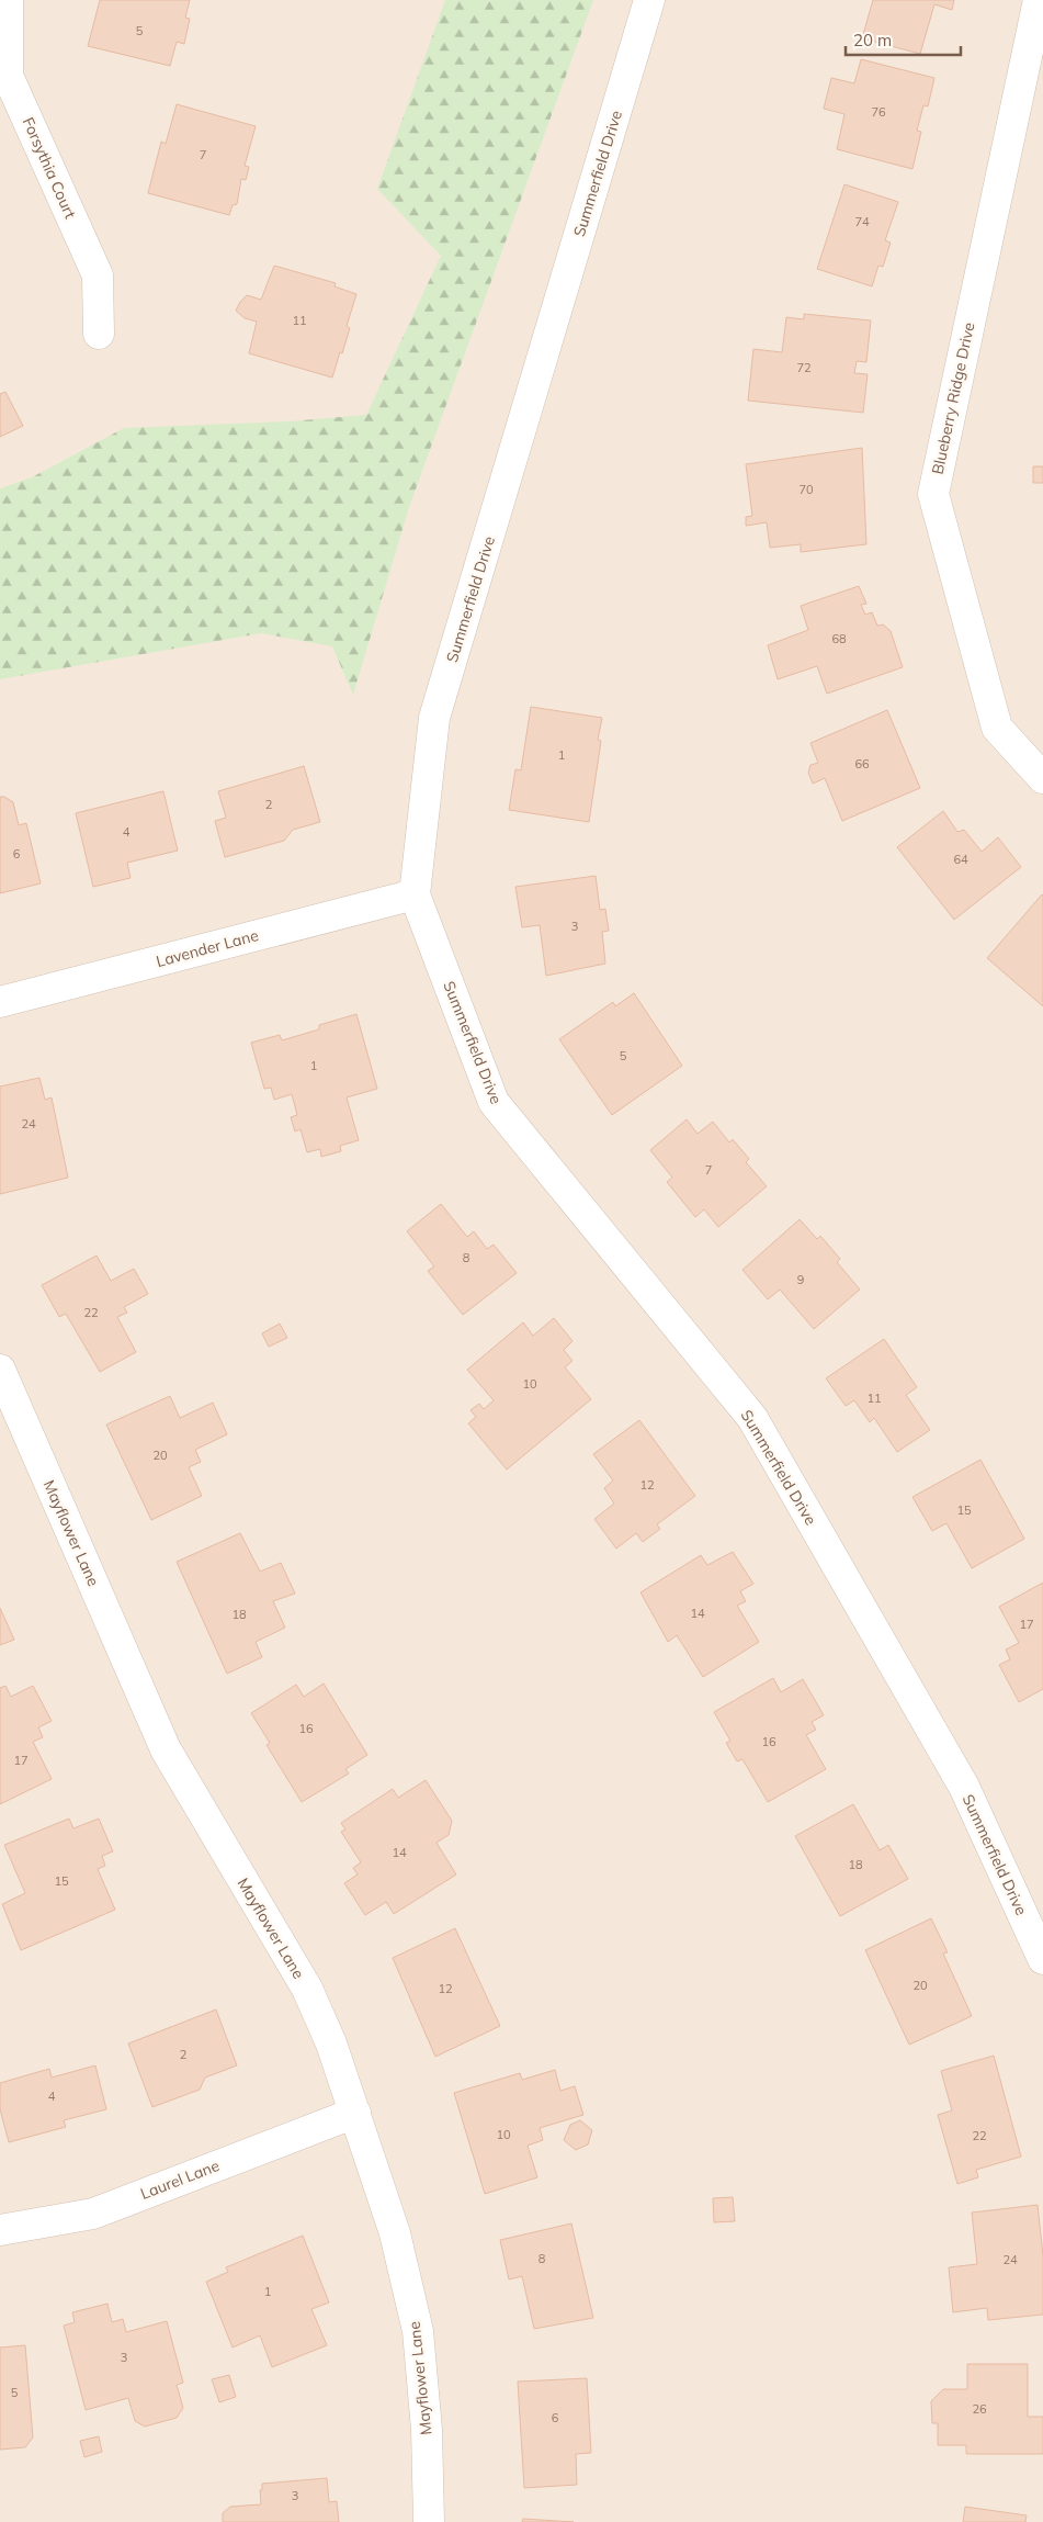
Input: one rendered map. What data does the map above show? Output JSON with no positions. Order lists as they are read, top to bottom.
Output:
{
  "streets": {
    "street": [
      "Forsythia Court",
      "Summerfield Drive",
      "Blueberry Ridge Drive",
      "Lavender Lane",
      "Mayflower Lane",
      "Laurel Lane"
    ]
  },
  "crossings": [
    ["Summerfield Drive", "Lavender Lane"],
    ["Mayflower Lane", "Laurel Lane"]
  ],
  "house_numbers": [
    "5",
    "76",
    "7",
    "74",
    "11",
    "72",
    "70",
    "68",
    "1",
    "66",
    "2",
    "4",
    "6",
    "64",
    "3",
    "5",
    "1",
    "24",
    "7",
    "8",
    "9",
    "22",
    "10",
    "11",
    "20",
    "12",
    "15",
    "14",
    "18",
    "17",
    "16",
    "16",
    "17",
    "14",
    "18",
    "15",
    "20",
    "12",
    "2",
    "4",
    "10",
    "22",
    "8",
    "24",
    "1",
    "3",
    "5",
    "26",
    "6",
    "3"
  ],
  "scale_bar": "20 m"
}
